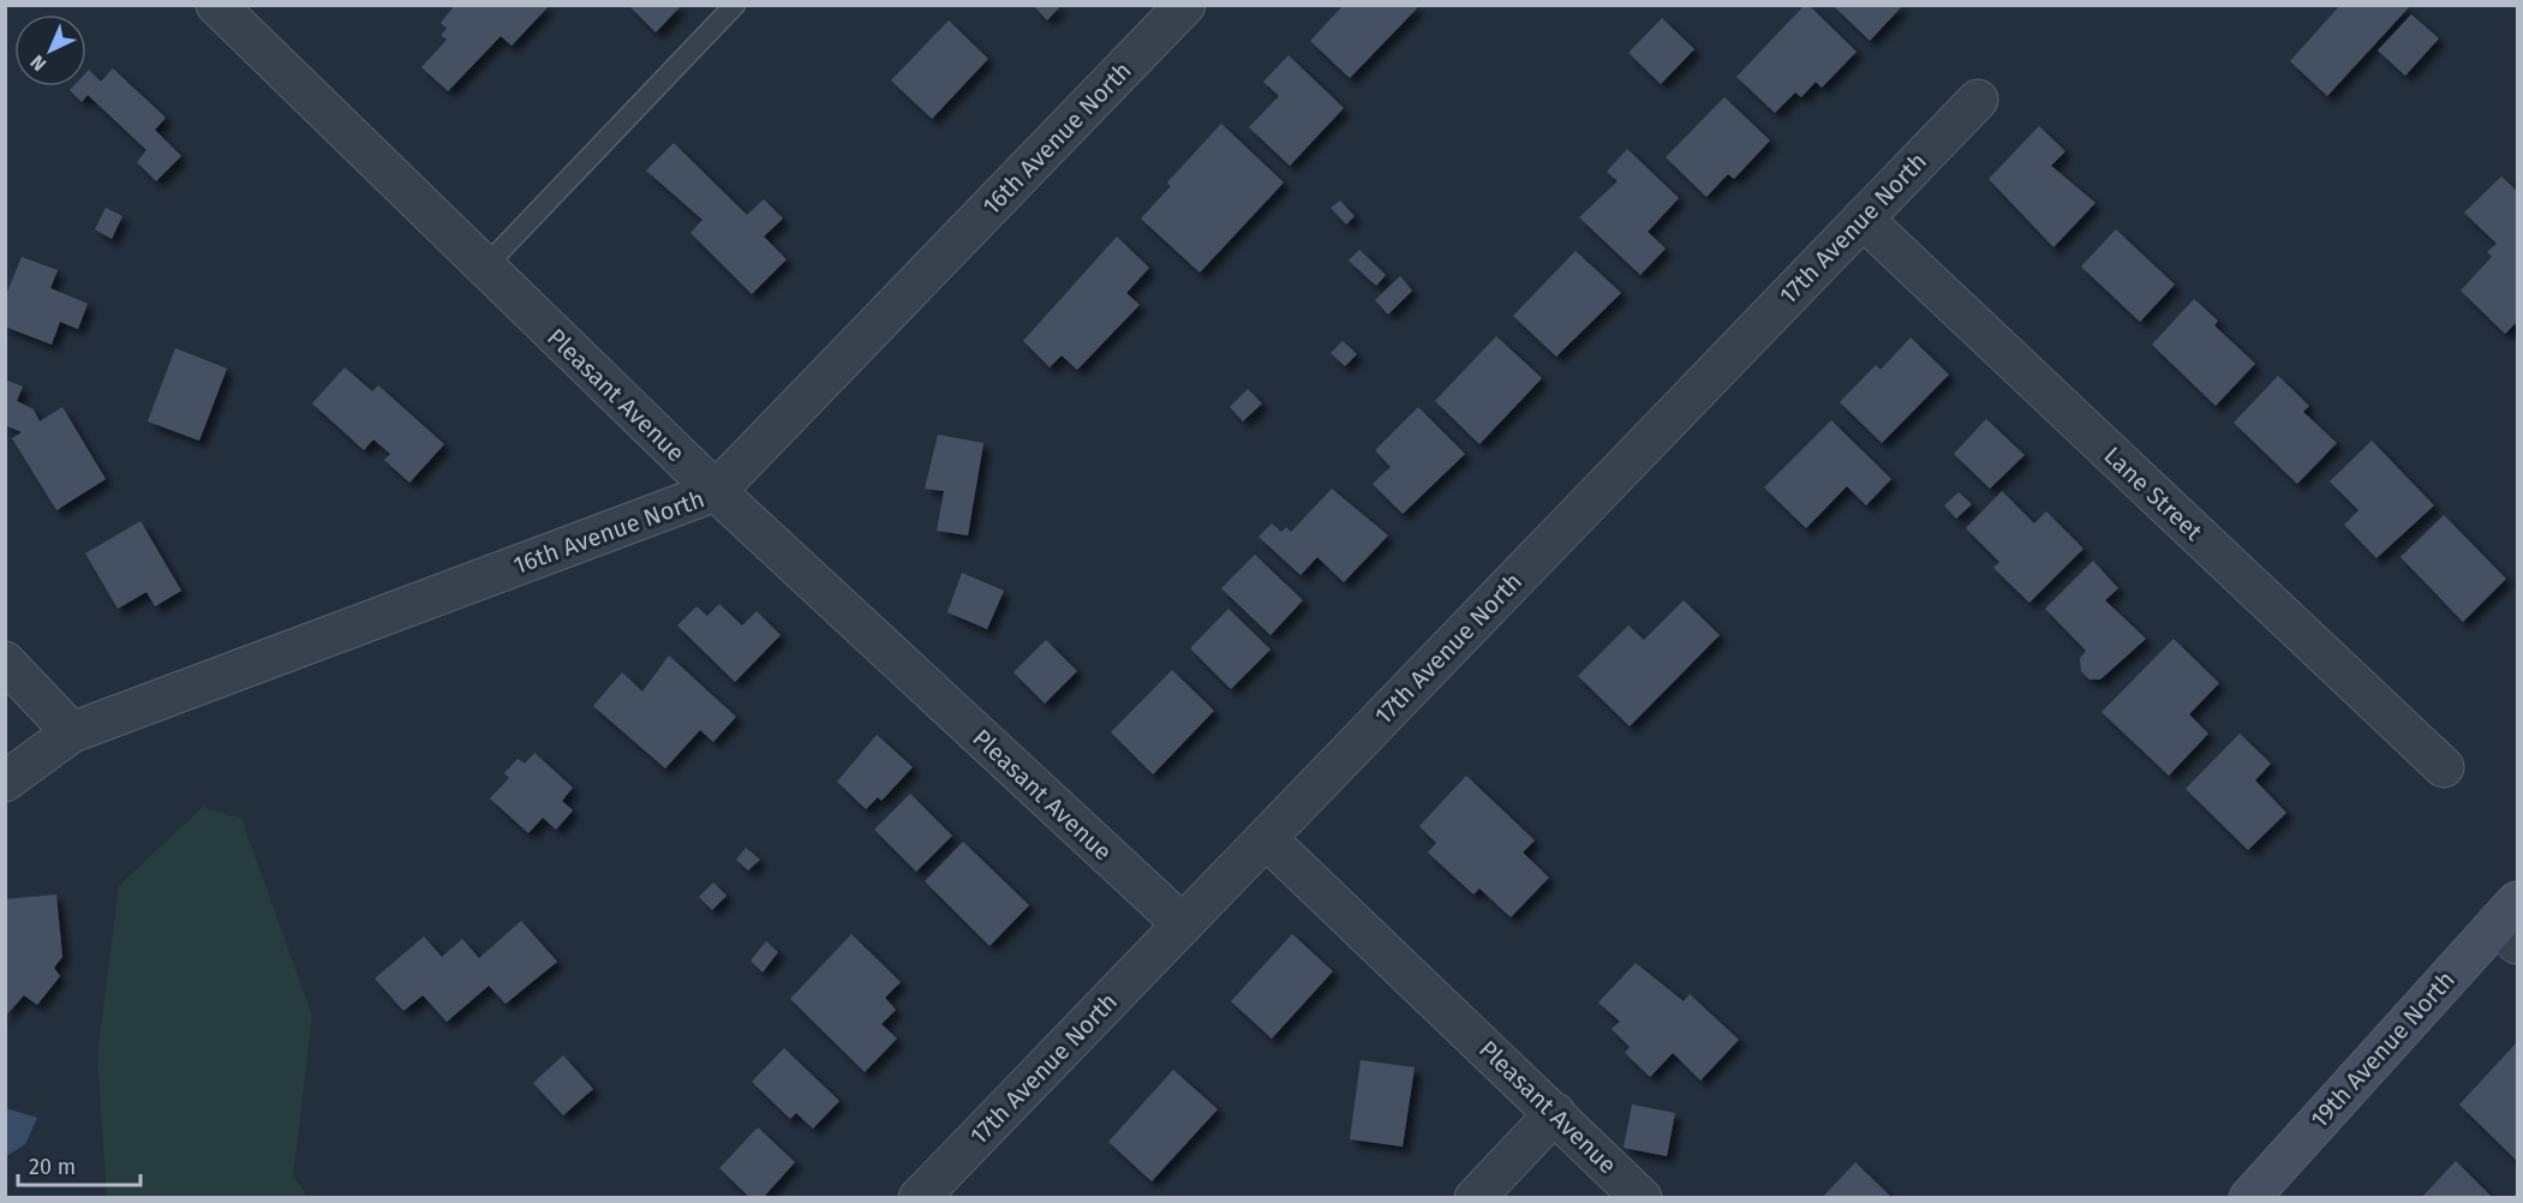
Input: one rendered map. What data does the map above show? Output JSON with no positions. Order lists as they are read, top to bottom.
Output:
{
  "streets": {
    "street": [
      "16th Avenue North",
      "17th Avenue North",
      "Pleasant Avenue",
      "Lane Street",
      "19th Avenue North"
    ]
  },
  "crossings": [
    ["16th Avenue North", "Pleasant Avenue"],
    ["17th Avenue North", "Pleasant Avenue"],
    ["17th Avenue North", "Lane Street"]
  ],
  "scale_bar": "20 m",
  "north": "bottom left"
}
